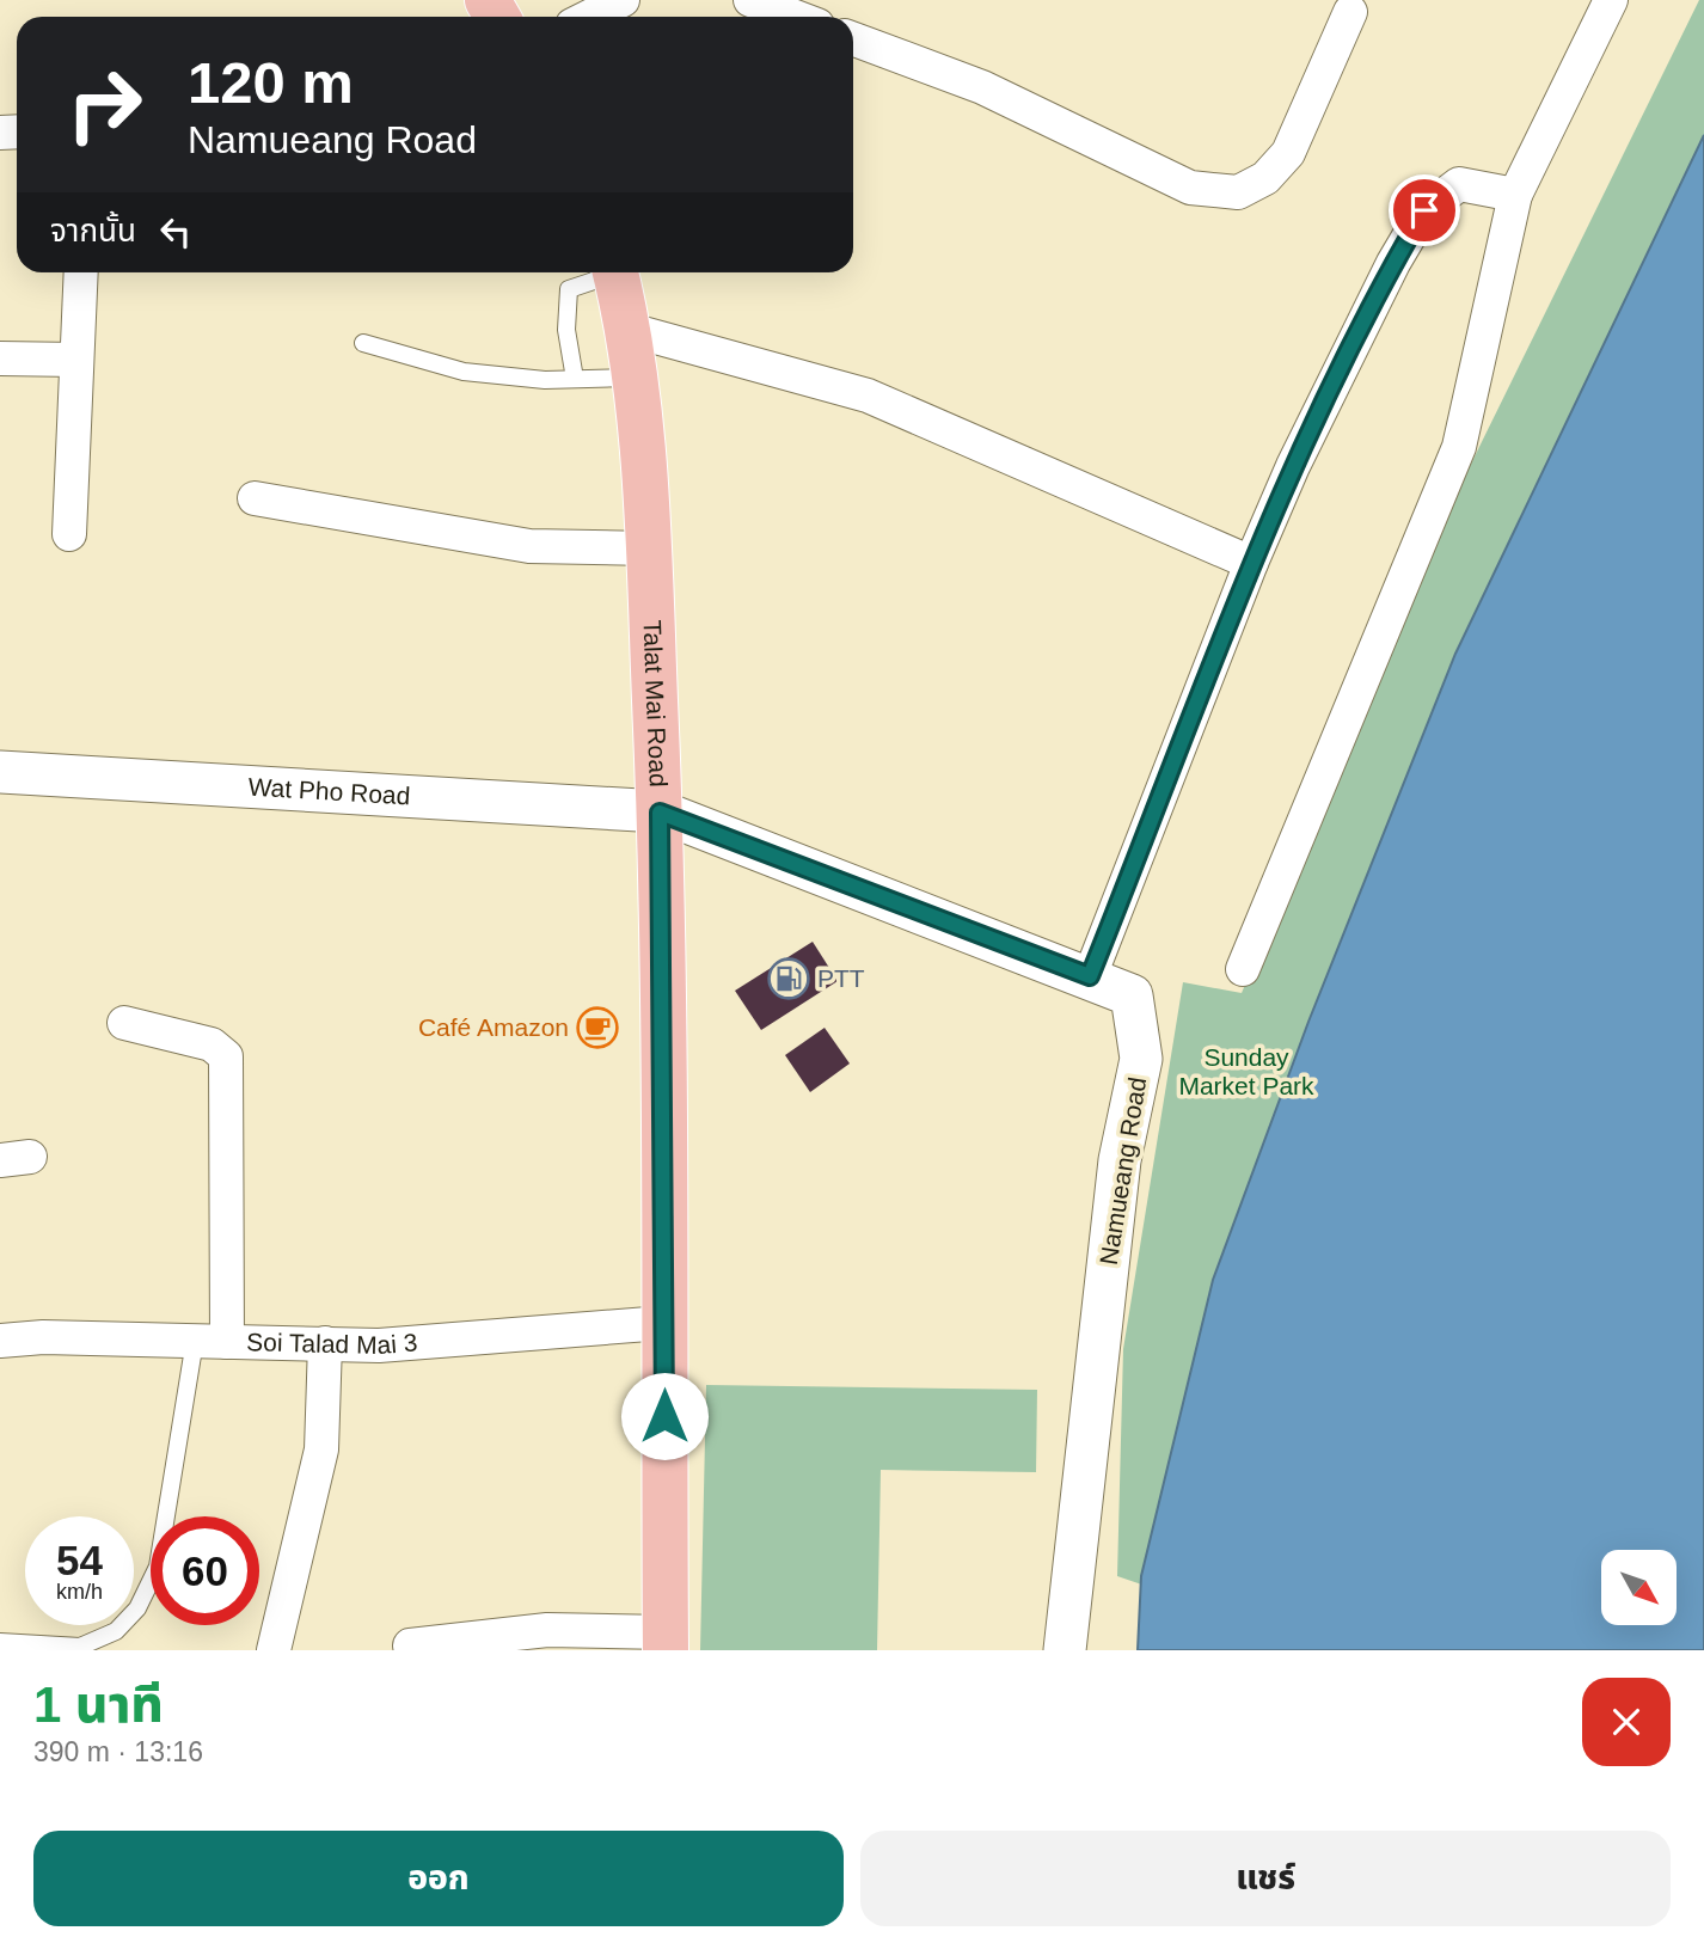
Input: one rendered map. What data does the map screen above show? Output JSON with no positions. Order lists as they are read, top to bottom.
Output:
{
  "streets": {
    "main road": ["Talat Mai Road"],
    "street": ["Wat Pho Road", "Namueang Road", "Soi Talad Mai 3"]
  },
  "crossings": [
    ["Talat Mai Road", "Wat Pho Road"],
    ["Talat Mai Road", "Namueang Road"],
    ["Talat Mai Road", "Soi Talad Mai 3"],
    ["Wat Pho Road", "Namueang Road"]
  ],
  "parks": ["Sunday Market Park"],
  "places": {
    "fuel station": ["PTT"],
    "cafe": ["Café Amazon"]
  },
  "north": "bottom right",
  "page": {
    "turn": ["120 m", "Namueang Road"],
    "then": "จากนั้น",
    "speed": "54 km/h",
    "limit": "60",
    "heading": ["1 นาที", "390 m · 13:16"],
    "buttons": ["ออก", "แชร์"]
  }
}
